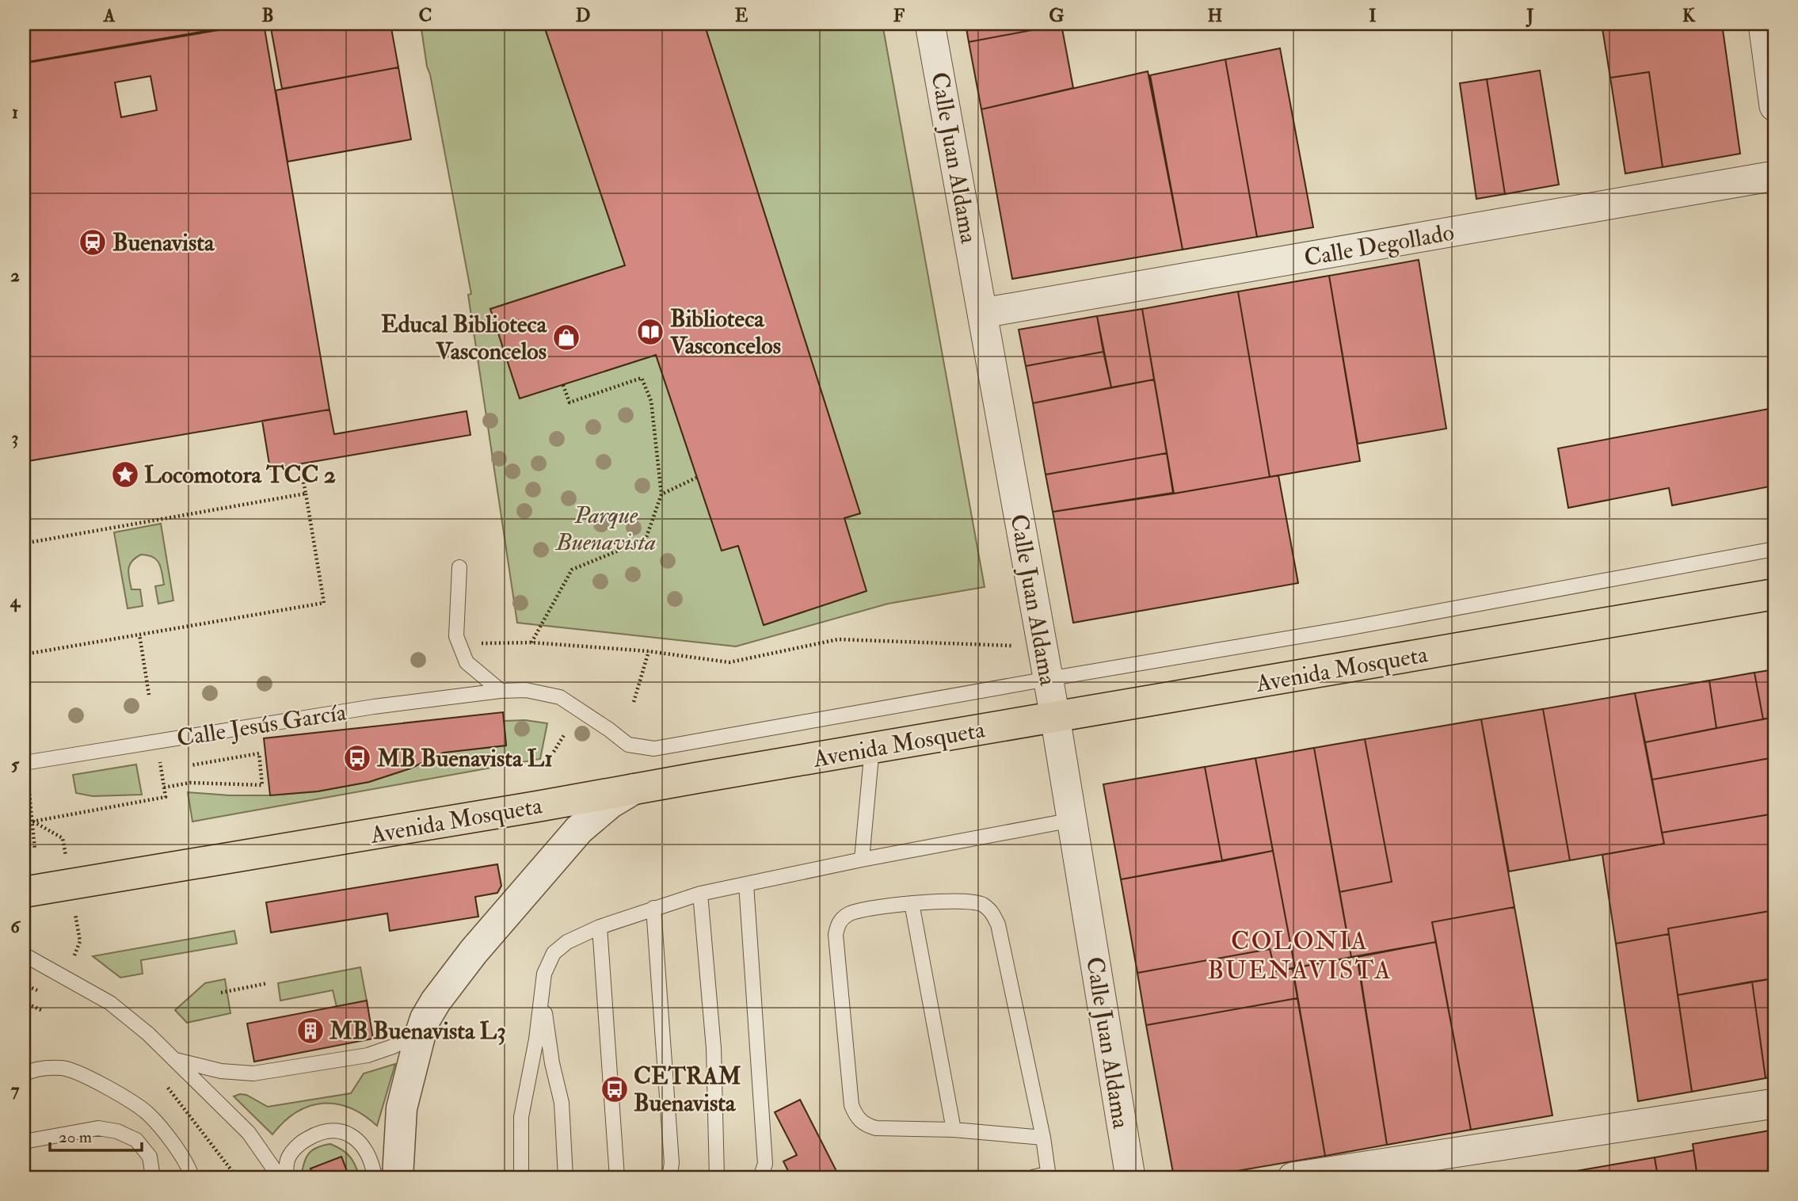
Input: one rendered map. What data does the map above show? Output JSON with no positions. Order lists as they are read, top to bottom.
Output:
{
  "streets": {
    "main road": ["Avenida Mosqueta"],
    "street": ["Calle Juan Aldama", "Calle Degollado"],
    "lane": ["Calle Jesús García"]
  },
  "crossings": [
    ["Calle Juan Aldama", "Calle Degollado"],
    ["Calle Juan Aldama", "Avenida Mosqueta"],
    ["Calle Juan Aldama", "Calle Jesús García"]
  ],
  "districts": ["COLONIA BUENAVISTA"],
  "parks": ["Parque Buenavista"],
  "places": {
    "station": ["Buenavista"],
    "library": ["Biblioteca Vasconcelos"],
    "shop": ["Educal Biblioteca Vasconcelos"],
    "place": ["Locomotora TCC 2"],
    "bus stop": ["MB Buenavista L1", "CETRAM Buenavista"],
    "building": ["MB Buenavista L3"]
  },
  "scale_bar": "20 m",
  "grid": {
    "columns": [
      "A",
      "B",
      "C",
      "D",
      "E",
      "F",
      "G",
      "H",
      "I",
      "J",
      "K"
    ],
    "rows": [
      "1",
      "2",
      "3",
      "4",
      "5",
      "6",
      "7"
    ]
  }
}
